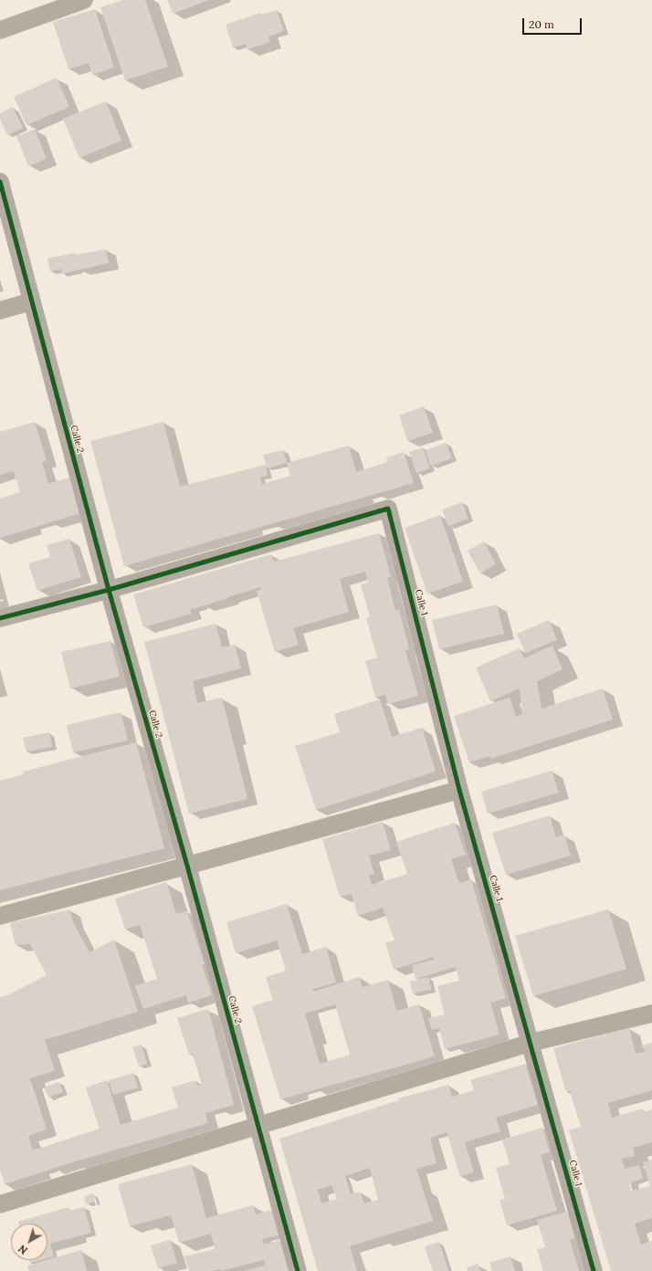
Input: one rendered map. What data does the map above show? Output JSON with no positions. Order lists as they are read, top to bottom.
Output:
{
  "streets": {
    "street": ["Calle 2", "Calle 1"]
  },
  "crossings": [
    ["Calle 2", "Calle 1"]
  ],
  "scale_bar": "20 m",
  "north": "bottom left"
}
